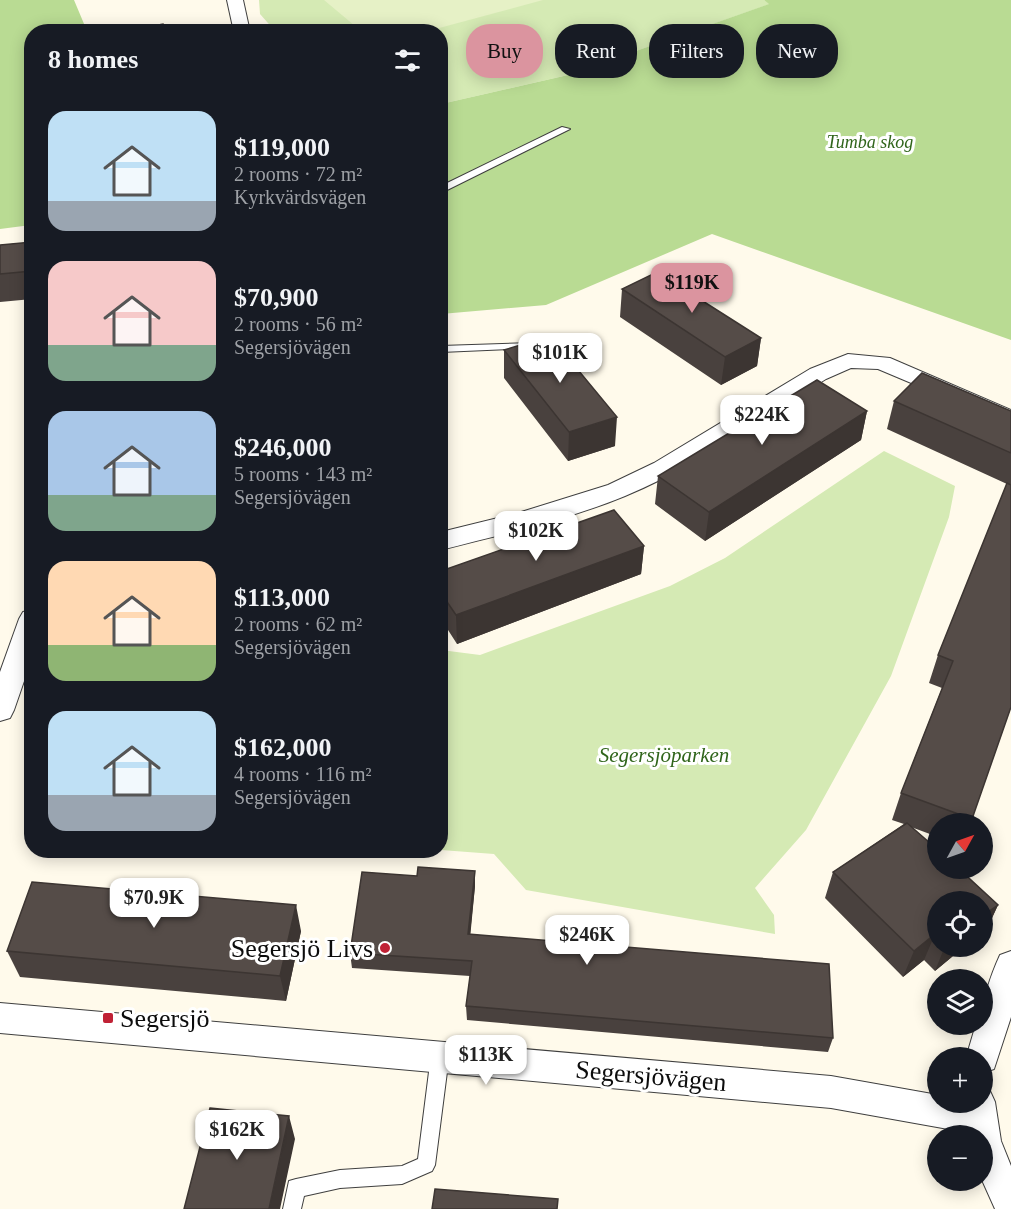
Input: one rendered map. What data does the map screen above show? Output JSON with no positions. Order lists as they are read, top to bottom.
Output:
{
  "streets": {
    "street": ["Segersjövägen"]
  },
  "parks": ["Tumba skog", "Segersjöparken"],
  "places": {
    "other": ["Segersjö Livs"],
    "transit": ["Segersjö"]
  },
  "north": "top right",
  "page": {
    "chip": [
      "Buy",
      "Rent",
      "Filters",
      "New"
    ],
    "heading": "8 homes",
    "list": [
      {
        "name": "$119,000",
        "note": "2 rooms · 72 m² · Kyrkvärdsvägen"
      },
      {
        "name": "$70,900",
        "note": "2 rooms · 56 m² · Segersjövägen"
      },
      {
        "name": "$246,000",
        "note": "5 rooms · 143 m² · Segersjövägen"
      },
      {
        "name": "$113,000",
        "note": "2 rooms · 62 m² · Segersjövägen"
      },
      {
        "name": "$162,000",
        "note": "4 rooms · 116 m² · Segersjövägen"
      }
    ],
    "price": [
      "$119K",
      "$101K",
      "$224K",
      "$102K",
      "$70.9K",
      "$246K",
      "$113K",
      "$162K"
    ],
    "map_buttons": ["+", "−"]
  }
}
